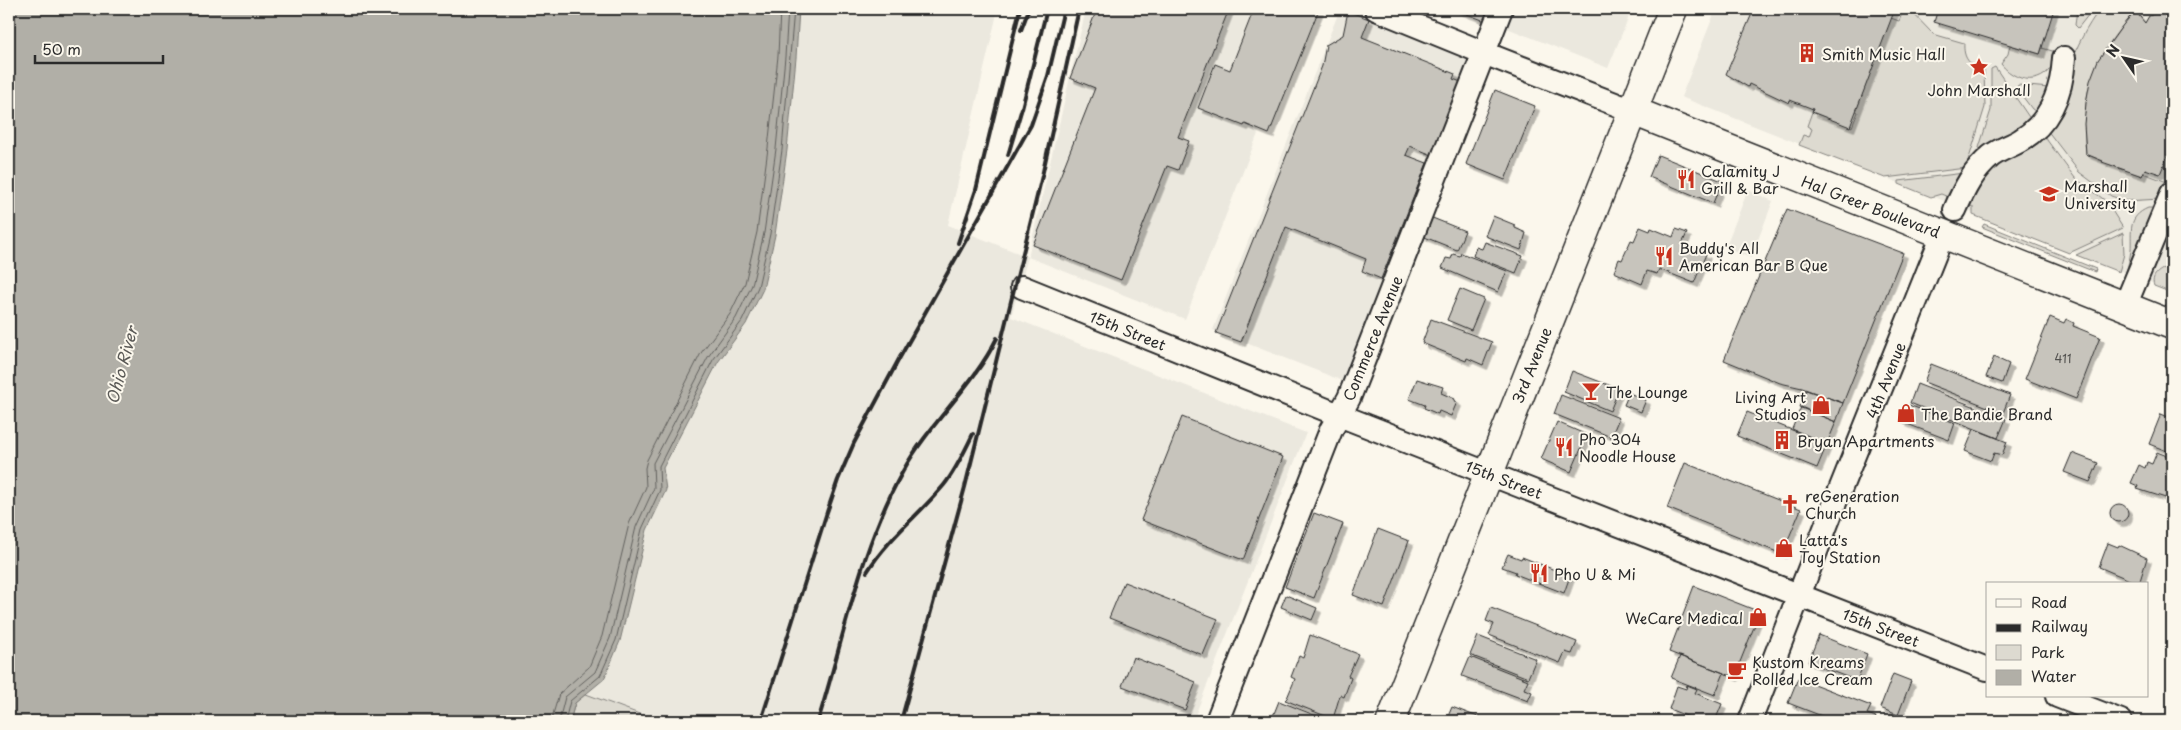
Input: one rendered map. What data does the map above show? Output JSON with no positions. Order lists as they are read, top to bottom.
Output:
{
  "streets": {
    "main road": ["Hal Greer Boulevard", "3rd Avenue"],
    "street": ["15th Street", "Commerce Avenue", "4th Avenue"]
  },
  "crossings": [
    ["Hal Greer Boulevard", "Commerce Avenue"],
    ["Hal Greer Boulevard", "3rd Avenue"],
    ["Hal Greer Boulevard", "4th Avenue"],
    ["15th Street", "Commerce Avenue"],
    ["15th Street", "3rd Avenue"],
    ["15th Street", "4th Avenue"]
  ],
  "water": ["Ohio River"],
  "places": {
    "building": ["Smith Music Hall", "Bryan Apartments"],
    "place": ["John Marshall"],
    "restaurant": [
      "Calamity J Grill & Bar",
      "Buddy's All American Bar B Que",
      "Pho 304 Noodle House",
      "Pho U & Mi"
    ],
    "school or university": ["Marshall University"],
    "bar": ["The Lounge"],
    "shop": [
      "Living Art Studios",
      "The Bandie Brand",
      "Latta's Toy Station",
      "WeCare Medical"
    ],
    "church": ["reGeneration Church"],
    "cafe": ["Kustom Kreams Rolled Ice Cream"]
  },
  "house_numbers": ["411"],
  "legend": [
    "Road",
    "Railway",
    "Park",
    "Water"
  ],
  "scale_bar": "50 m",
  "north": "top left"
}
